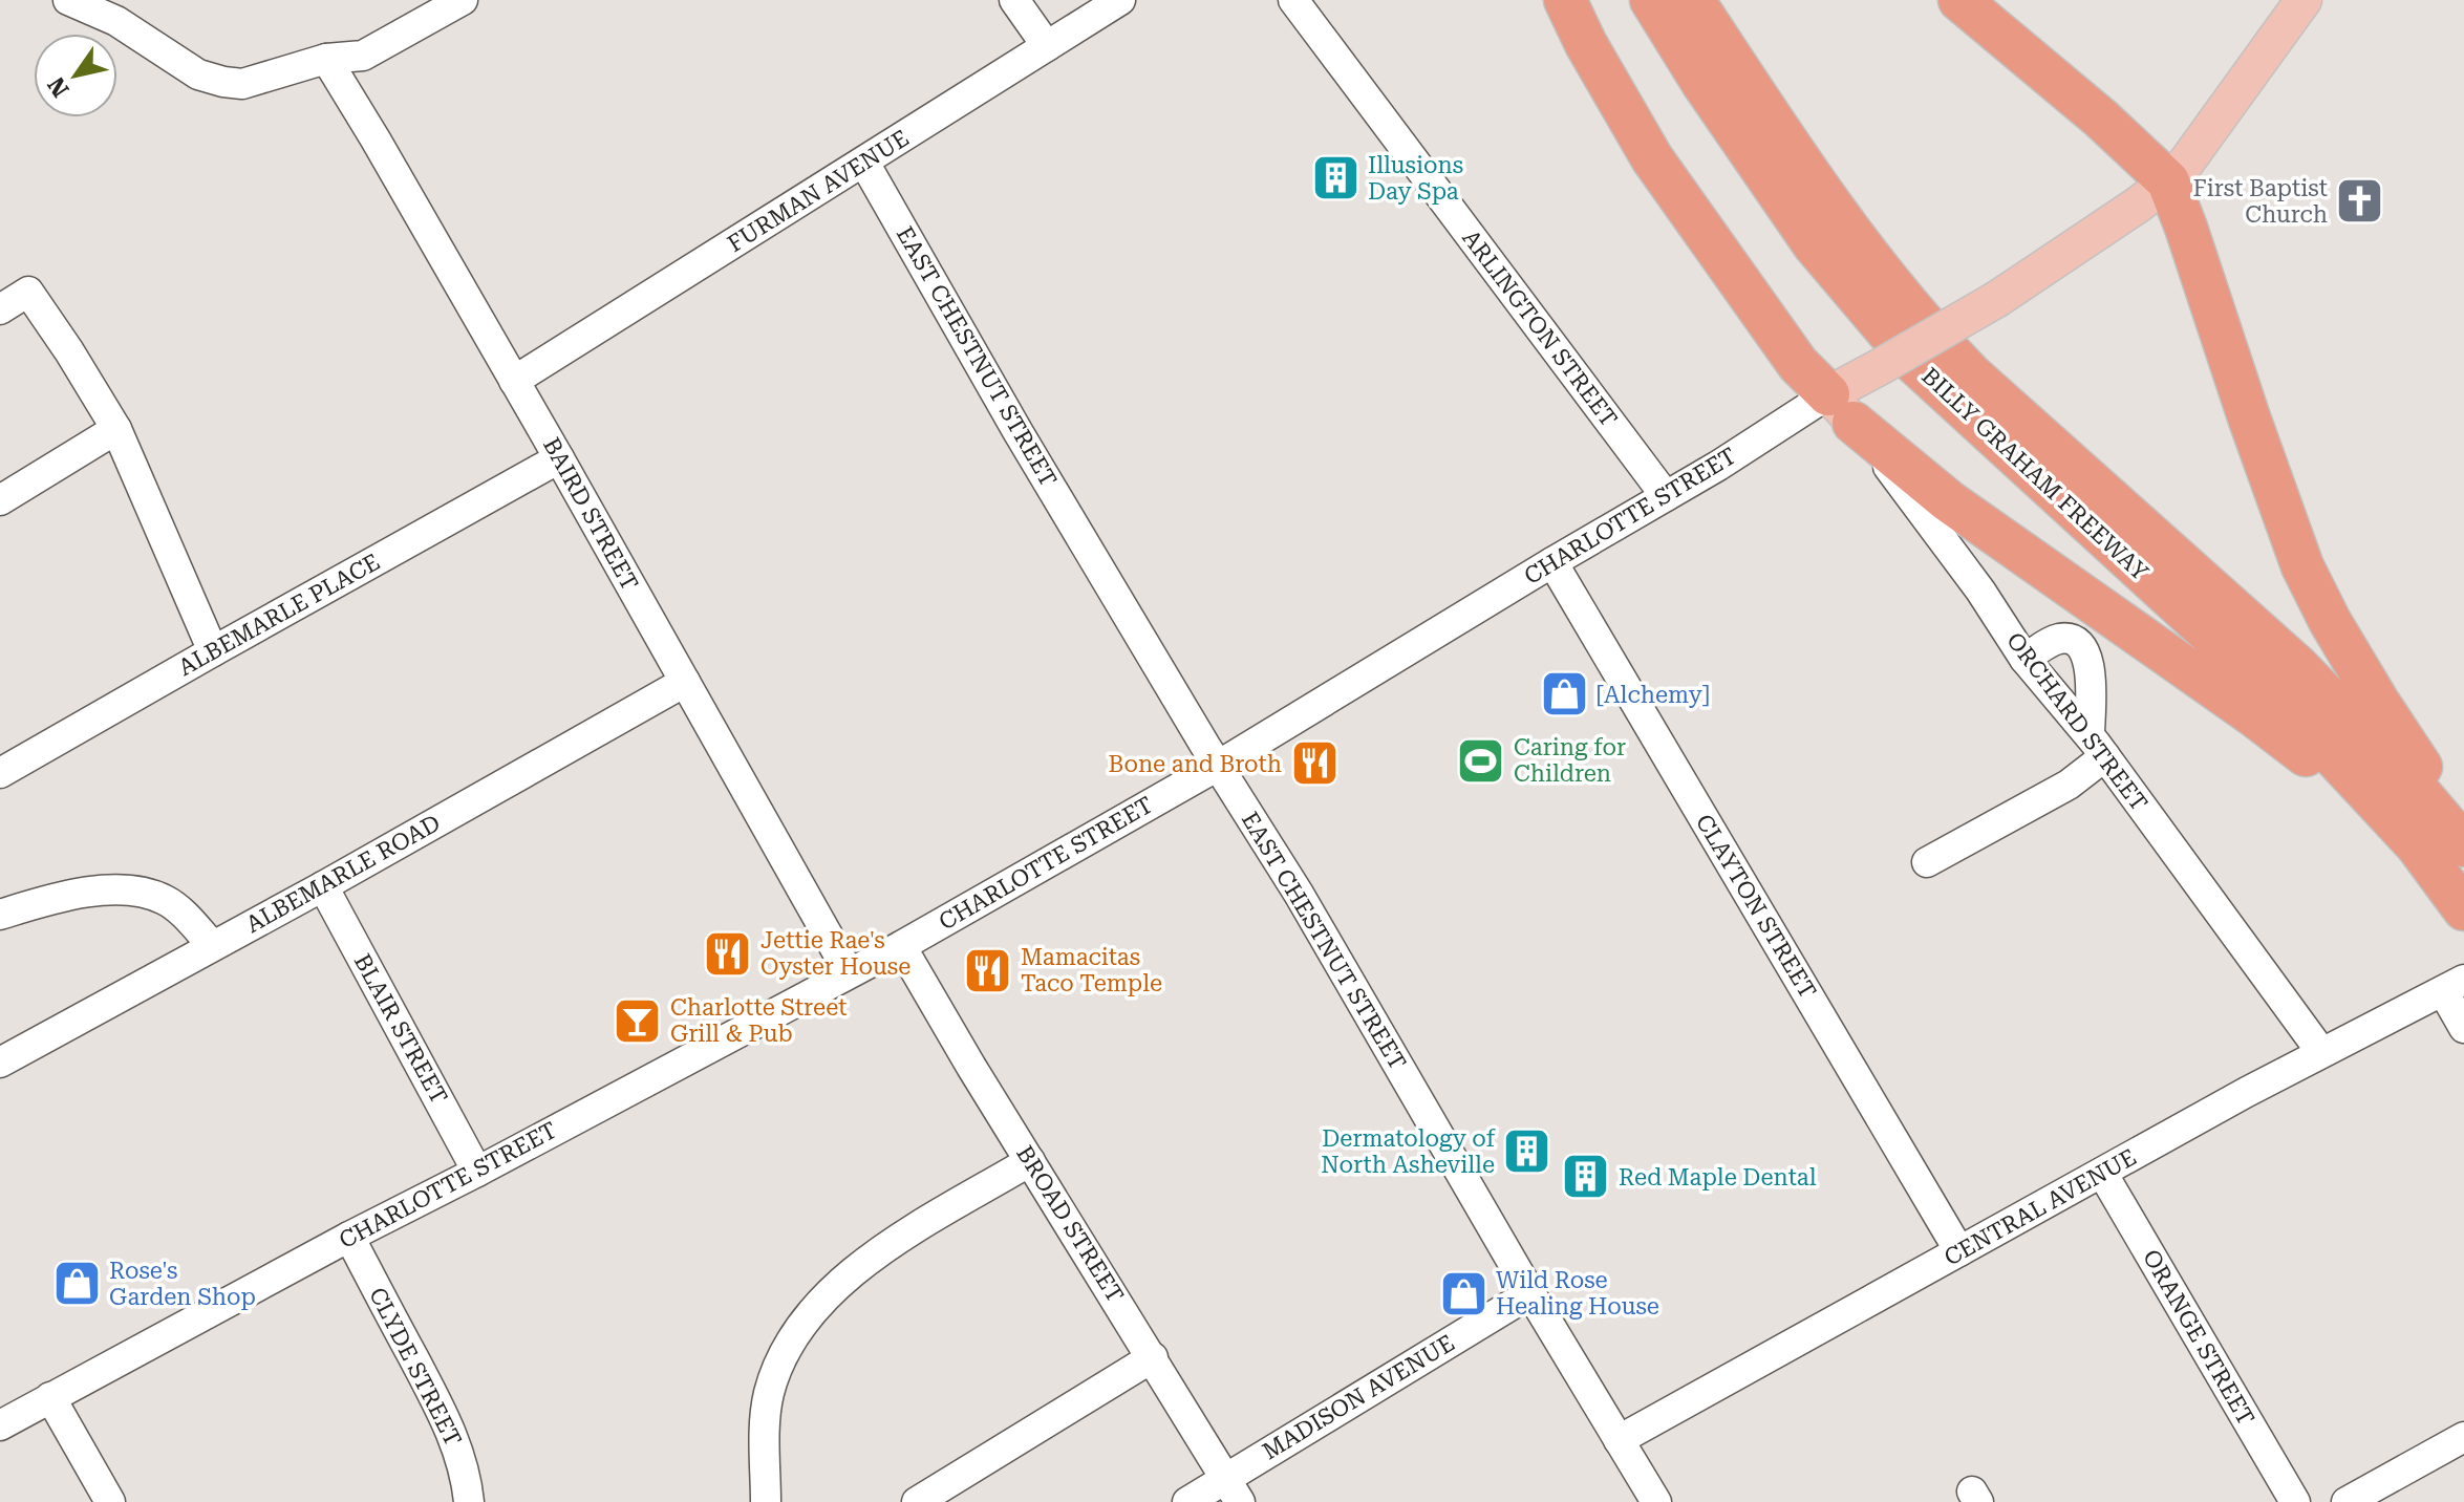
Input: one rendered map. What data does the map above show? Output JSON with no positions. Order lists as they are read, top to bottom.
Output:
{
  "streets": {
    "highway": ["BILLY GRAHAM FREEWAY"],
    "main road": ["CHARLOTTE STREET"],
    "street": [
      "FURMAN AVENUE",
      "ARLINGTON STREET",
      "EAST CHESTNUT STREET",
      "BAIRD STREET",
      "ALBEMARLE PLACE",
      "ORCHARD STREET",
      "ALBEMARLE ROAD",
      "CLAYTON STREET",
      "BLAIR STREET",
      "CENTRAL AVENUE",
      "BROAD STREET",
      "ORANGE STREET",
      "CLYDE STREET",
      "MADISON AVENUE"
    ]
  },
  "crossings": [
    ["FURMAN AVENUE", "EAST CHESTNUT STREET"],
    ["FURMAN AVENUE", "BAIRD STREET"],
    ["ARLINGTON STREET", "CHARLOTTE STREET"],
    ["EAST CHESTNUT STREET", "CHARLOTTE STREET"],
    ["EAST CHESTNUT STREET", "CENTRAL AVENUE"],
    ["EAST CHESTNUT STREET", "MADISON AVENUE"],
    ["BAIRD STREET", "CHARLOTTE STREET"],
    ["BAIRD STREET", "ALBEMARLE PLACE"],
    ["BAIRD STREET", "ALBEMARLE ROAD"],
    ["CHARLOTTE STREET", "ORCHARD STREET"],
    ["CHARLOTTE STREET", "CLAYTON STREET"],
    ["CHARLOTTE STREET", "BLAIR STREET"],
    ["CHARLOTTE STREET", "BROAD STREET"],
    ["CHARLOTTE STREET", "CLYDE STREET"],
    ["ORCHARD STREET", "CENTRAL AVENUE"],
    ["ALBEMARLE ROAD", "BLAIR STREET"],
    ["CLAYTON STREET", "CENTRAL AVENUE"],
    ["CENTRAL AVENUE", "ORANGE STREET"],
    ["BROAD STREET", "MADISON AVENUE"]
  ],
  "places": {
    "building": ["Illusions Day Spa", "Dermatology of North Asheville", "Red Maple Dental"],
    "church": ["First Baptist Church"],
    "shop": ["[Alchemy]", "Rose's Garden Shop", "Wild Rose Healing House"],
    "sports": ["Caring for Children"],
    "restaurant": ["Bone and Broth", "Jettie Rae's Oyster House", "Mamacitas Taco Temple"],
    "bar": ["Charlotte Street Grill & Pub"]
  },
  "north": "bottom left"
}
